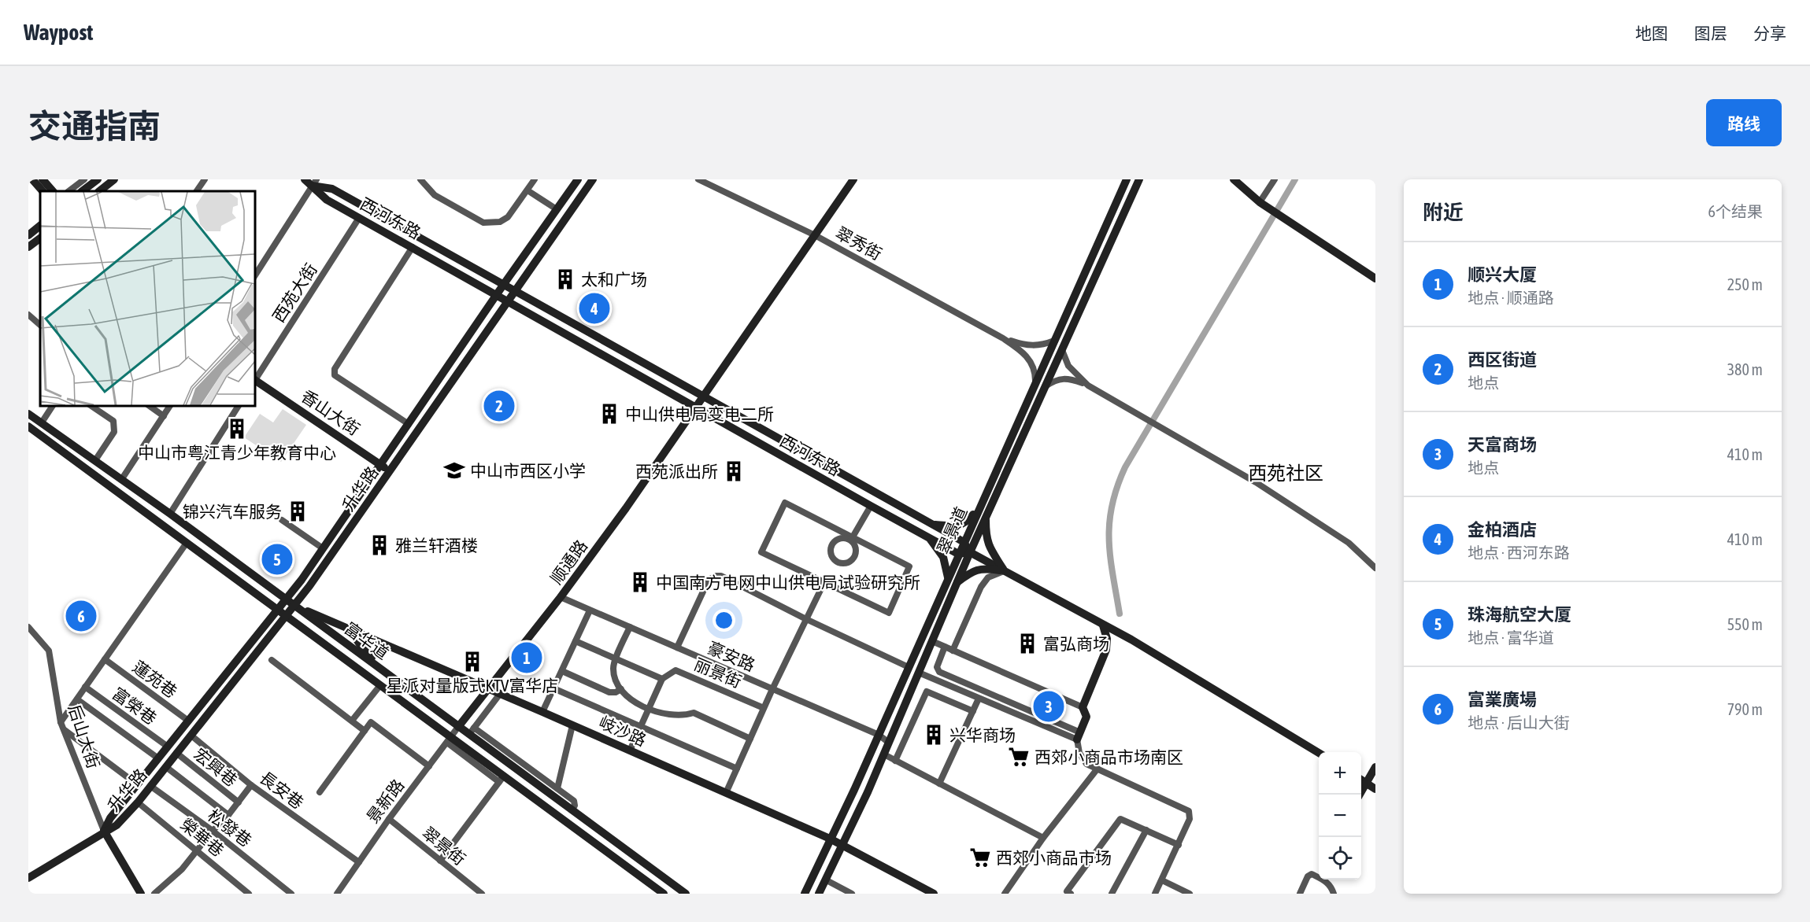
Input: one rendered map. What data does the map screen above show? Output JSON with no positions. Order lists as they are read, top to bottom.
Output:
{
  "streets": {
    "main road": [
      "西河东路",
      "香山大街",
      "升华路",
      "翠景道",
      "顺通路",
      "富华道",
      "岐沙路"
    ],
    "street": [
      "翠秀街",
      "西苑大街",
      "豪安路",
      "丽景街",
      "蓮苑巷",
      "富榮巷",
      "后山大街",
      "宏興巷",
      "長安巷",
      "景新路",
      "松發巷",
      "榮華巷",
      "翠景街"
    ]
  },
  "crossings": [
    ["西河东路", "西苑大街"],
    ["西河东路", "升华路"],
    ["西河东路", "翠景道"],
    ["西河东路", "顺通路"],
    ["翠秀街", "顺通路"],
    ["香山大街", "升华路"],
    ["升华路", "富华道"],
    ["升华路", "蓮苑巷"],
    ["升华路", "富榮巷"],
    ["升华路", "岐沙路"],
    ["升华路", "后山大街"],
    ["升华路", "宏興巷"],
    ["升华路", "長安巷"],
    ["升华路", "松發巷"],
    ["升华路", "榮華巷"],
    ["翠景道", "豪安路"],
    ["翠景道", "岐沙路"],
    ["顺通路", "富华道"],
    ["顺通路", "豪安路"],
    ["顺通路", "岐沙路"],
    ["顺通路", "景新路"],
    ["富华道", "岐沙路"],
    ["富华道", "景新路"],
    ["長安巷", "景新路"],
    ["景新路", "翠景街"]
  ],
  "districts": ["西苑社区"],
  "places": {
    "building": [
      "太和广场",
      "中山供电局变电二所",
      "中山市粤江青少年教育中心",
      "西苑派出所",
      "锦兴汽车服务",
      "雅兰轩酒楼",
      "中国南方电网中山供电局试验研究所",
      "富弘商场",
      "星派对量版式KTV富华店",
      "兴华商场"
    ],
    "school or university": ["中山市西区小学"],
    "supermarket": ["西郊小商品市场南区", "西郊小商品市场"]
  },
  "page": {
    "header": "Waypost",
    "nav": ["地图", "图层", "分享"],
    "title": "交通指南",
    "buttons": "路线",
    "heading": ["附近", "6个结果"],
    "list": [
      {
        "mark": "1",
        "name": "顺兴大厦",
        "note": "地点 · 顺通路",
        "value": "250 m"
      },
      {
        "mark": "2",
        "name": "西区街道",
        "note": "地点",
        "value": "380 m"
      },
      {
        "mark": "3",
        "name": "天富商场",
        "note": "地点",
        "value": "410 m"
      },
      {
        "mark": "4",
        "name": "金柏酒店",
        "note": "地点 · 西河东路",
        "value": "410 m"
      },
      {
        "mark": "5",
        "name": "珠海航空大厦",
        "note": "地点 · 富华道",
        "value": "550 m"
      },
      {
        "mark": "6",
        "name": "富業廣場",
        "note": "地点 · 后山大街",
        "value": "790 m"
      }
    ],
    "pins": [
      "4",
      "2",
      "5",
      "6",
      "1",
      "3"
    ],
    "map_buttons": ["+", "−"]
  }
}
